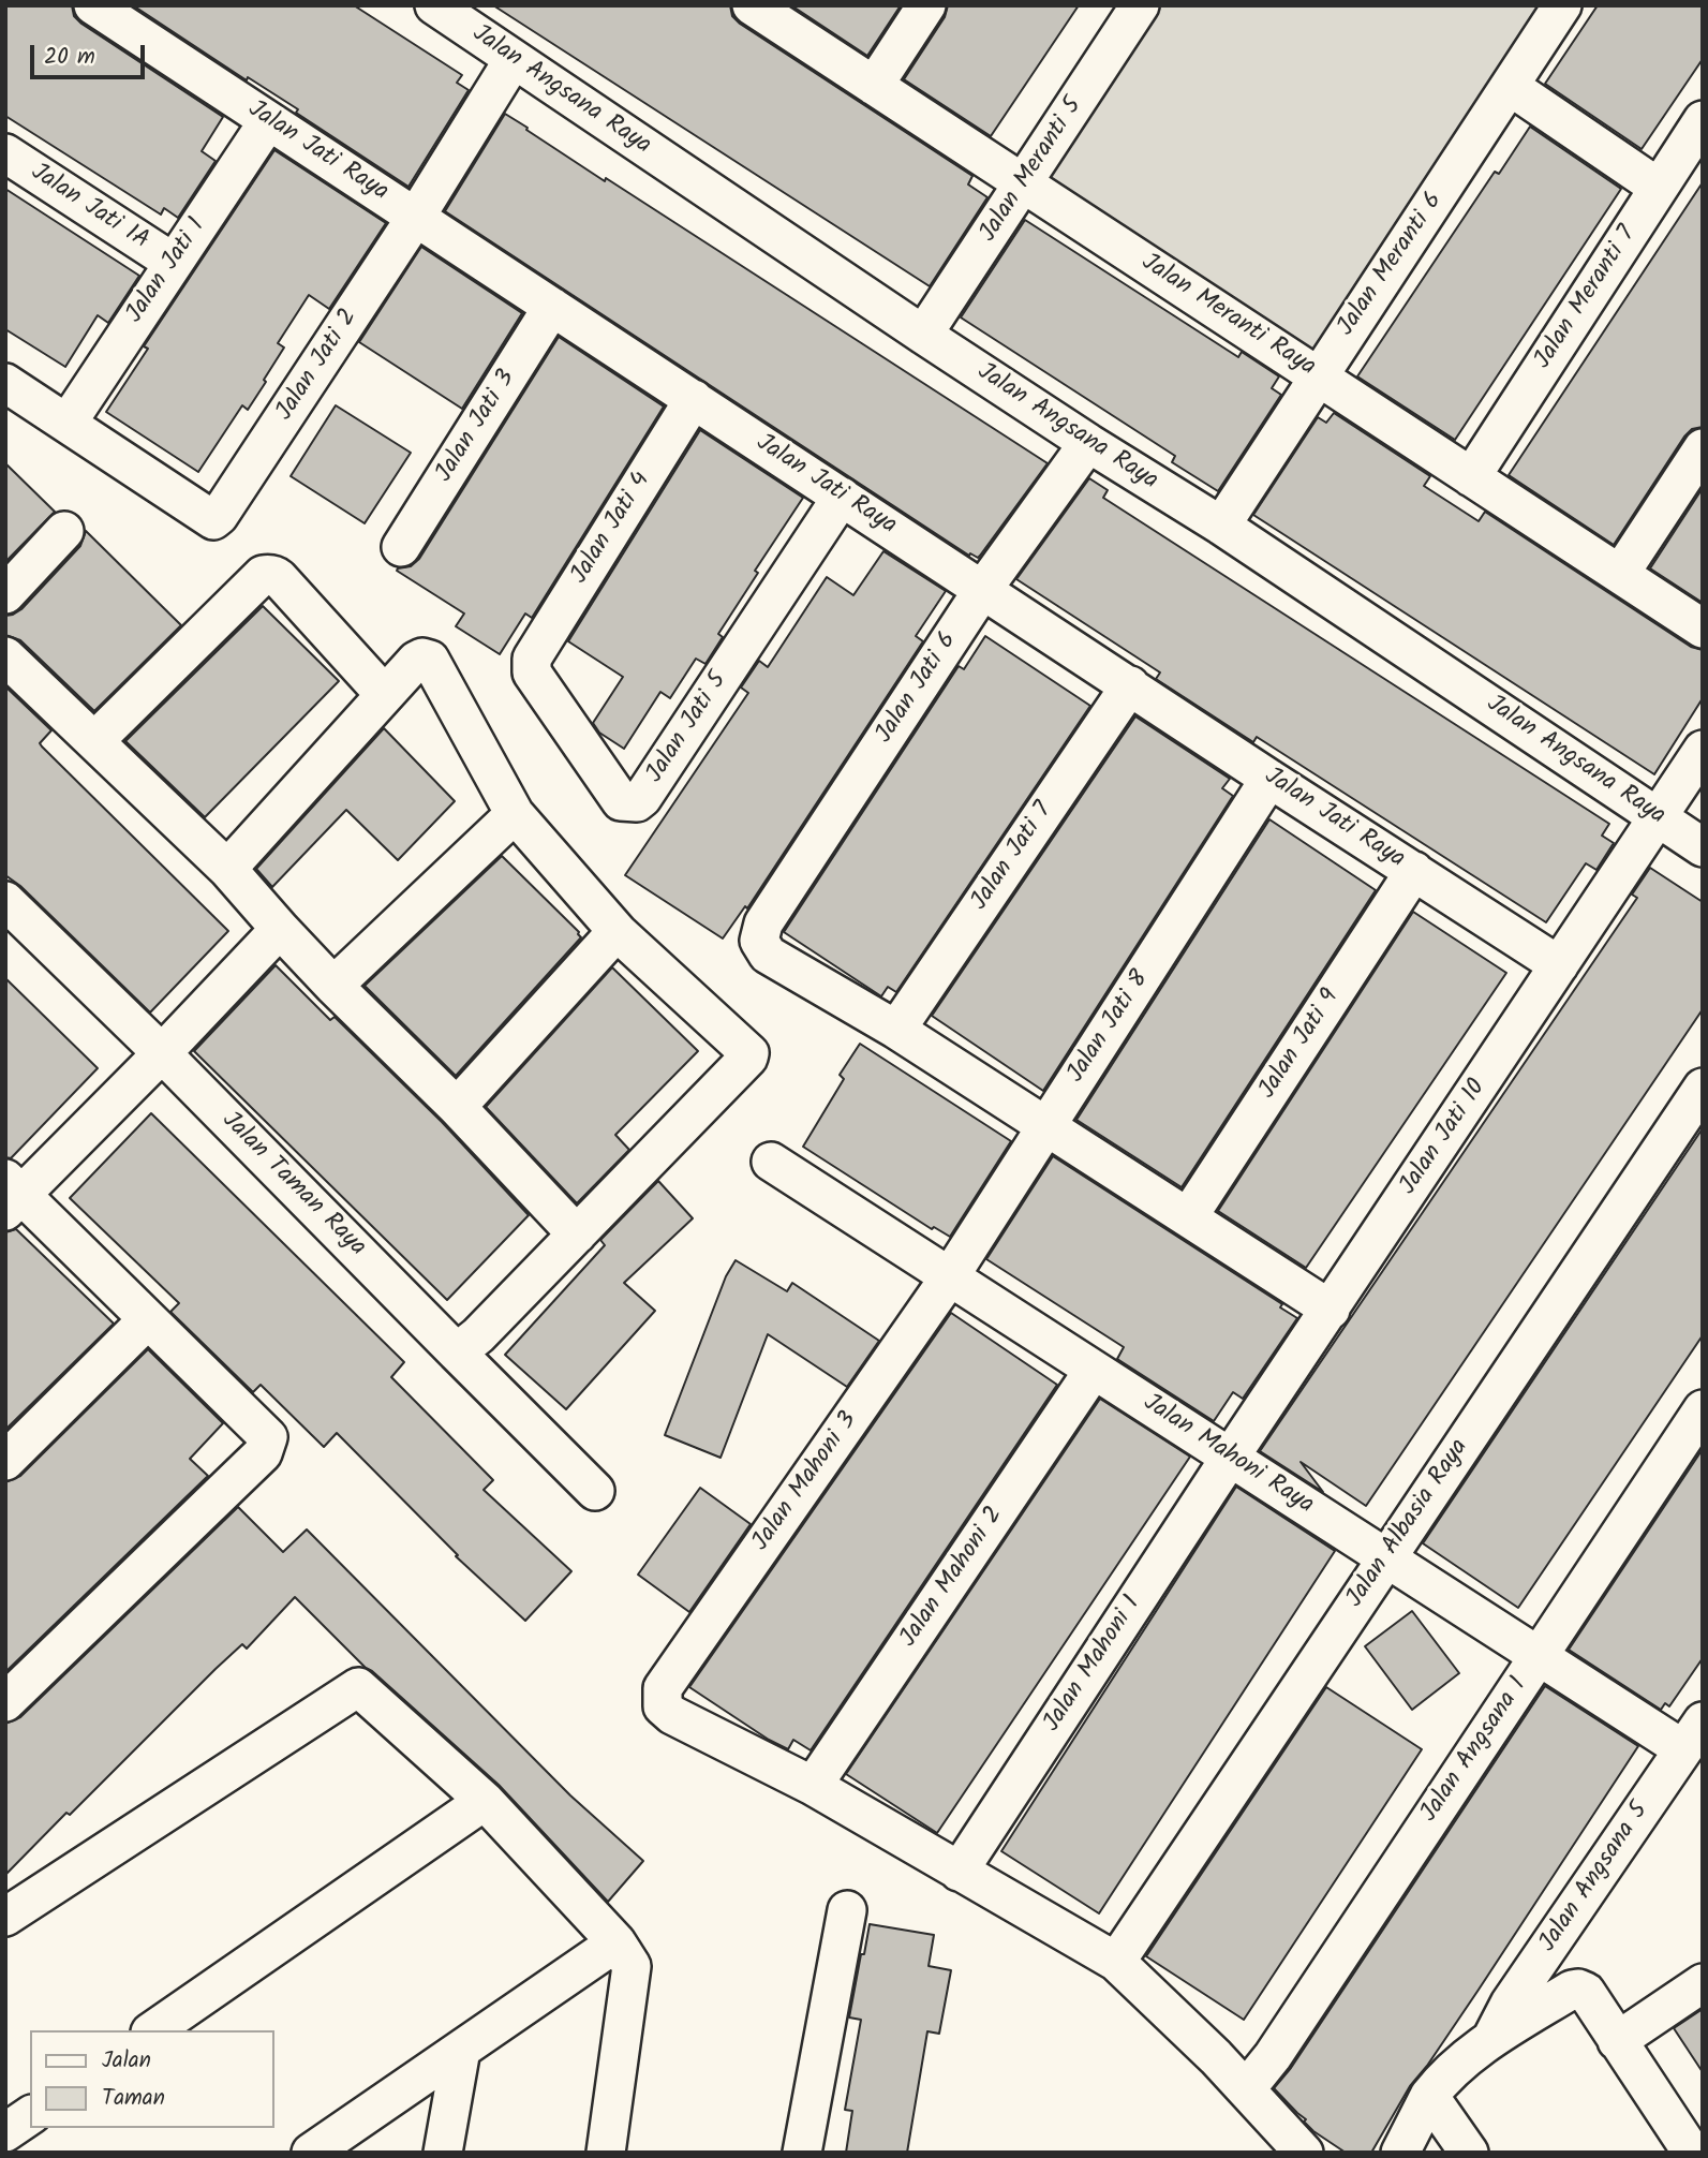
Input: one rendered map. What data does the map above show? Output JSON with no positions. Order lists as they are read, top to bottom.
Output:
{
  "streets": {
    "street": [
      "Jalan Angsana Raya",
      "Jalan Jati Raya",
      "Jalan Meranti 5",
      "Jalan Jati 1A",
      "Jalan Meranti 6",
      "Jalan Jati 1",
      "Jalan Meranti 7",
      "Jalan Meranti Raya",
      "Jalan Jati 2",
      "Jalan Jati 3",
      "Jalan Jati 4",
      "Jalan Jati 6",
      "Jalan Jati 5",
      "Jalan Jati 7",
      "Jalan Jati 8",
      "Jalan Jati 9",
      "Jalan Jati 10",
      "Jalan Taman Raya",
      "Jalan Mahoni Raya",
      "Jalan Mahoni 3",
      "Jalan Albasia Raya",
      "Jalan Mahoni 2",
      "Jalan Mahoni 1",
      "Jalan Angsana 1",
      "Jalan Angsana 5"
    ]
  },
  "crossings": [
    ["Jalan Angsana Raya", "Jalan Meranti 5"],
    ["Jalan Angsana Raya", "Jalan Meranti 6"],
    ["Jalan Angsana Raya", "Jalan Jati 2"],
    ["Jalan Angsana Raya", "Jalan Jati 6"],
    ["Jalan Angsana Raya", "Jalan Jati 10"],
    ["Jalan Jati Raya", "Jalan Jati 1"],
    ["Jalan Jati Raya", "Jalan Jati 2"],
    ["Jalan Jati Raya", "Jalan Jati 3"],
    ["Jalan Jati Raya", "Jalan Jati 4"],
    ["Jalan Jati Raya", "Jalan Jati 6"],
    ["Jalan Jati Raya", "Jalan Jati 5"],
    ["Jalan Jati Raya", "Jalan Jati 7"],
    ["Jalan Jati Raya", "Jalan Jati 8"],
    ["Jalan Jati Raya", "Jalan Jati 9"],
    ["Jalan Jati Raya", "Jalan Jati 10"],
    ["Jalan Meranti 5", "Jalan Meranti Raya"],
    ["Jalan Jati 1A", "Jalan Jati 1"],
    ["Jalan Meranti 6", "Jalan Meranti Raya"],
    ["Jalan Jati 1", "Jalan Jati 2"],
    ["Jalan Meranti 7", "Jalan Meranti Raya"],
    ["Jalan Jati 4", "Jalan Jati 5"],
    ["Jalan Jati 6", "Jalan Jati 7"],
    ["Jalan Jati 8", "Jalan Mahoni Raya"],
    ["Jalan Jati 8", "Jalan Mahoni 3"],
    ["Jalan Jati 10", "Jalan Mahoni Raya"],
    ["Jalan Jati 10", "Jalan Mahoni 1"],
    ["Jalan Mahoni Raya", "Jalan Mahoni 3"],
    ["Jalan Mahoni Raya", "Jalan Albasia Raya"],
    ["Jalan Mahoni Raya", "Jalan Mahoni 2"],
    ["Jalan Mahoni Raya", "Jalan Mahoni 1"],
    ["Jalan Mahoni Raya", "Jalan Angsana 1"],
    ["Jalan Mahoni Raya", "Jalan Angsana 5"],
    ["Jalan Mahoni 3", "Jalan Mahoni 2"]
  ],
  "legend": ["Jalan", "Taman"],
  "scale_bar": "20 m"
}
